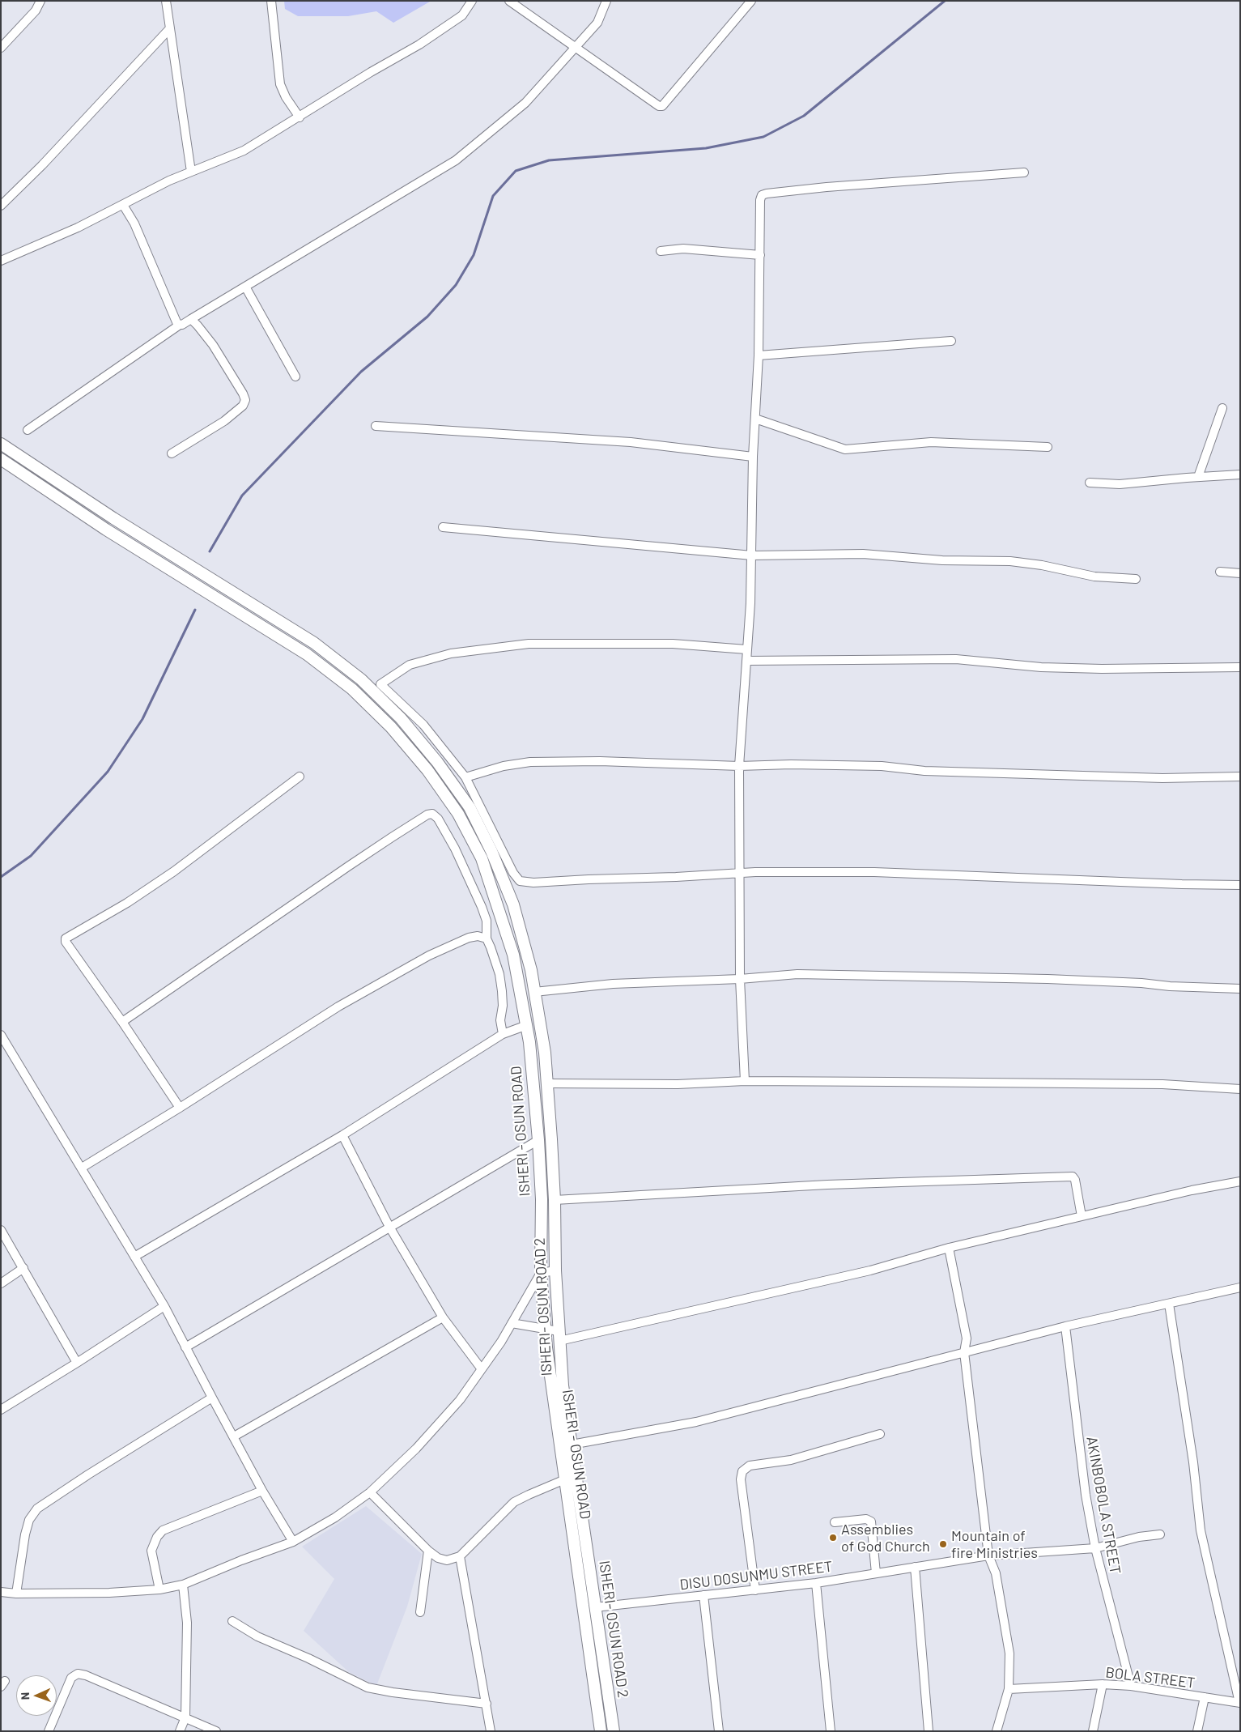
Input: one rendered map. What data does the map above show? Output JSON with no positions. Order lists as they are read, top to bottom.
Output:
{
  "streets": {
    "main road": ["ISHERI - OSUN ROAD", "ISHERI- OSUN ROAD 2"],
    "street": ["AKINBOBOLA STREET", "DISU DOSUNMU STREET", "BOLA STREET"]
  },
  "crossings": [
    ["ISHERI- OSUN ROAD 2", "DISU DOSUNMU STREET"],
    ["AKINBOBOLA STREET", "DISU DOSUNMU STREET"],
    ["AKINBOBOLA STREET", "BOLA STREET"]
  ],
  "places": ["Assemblies of God Church", "Mountain of fire Ministries"],
  "north": "left"
}
